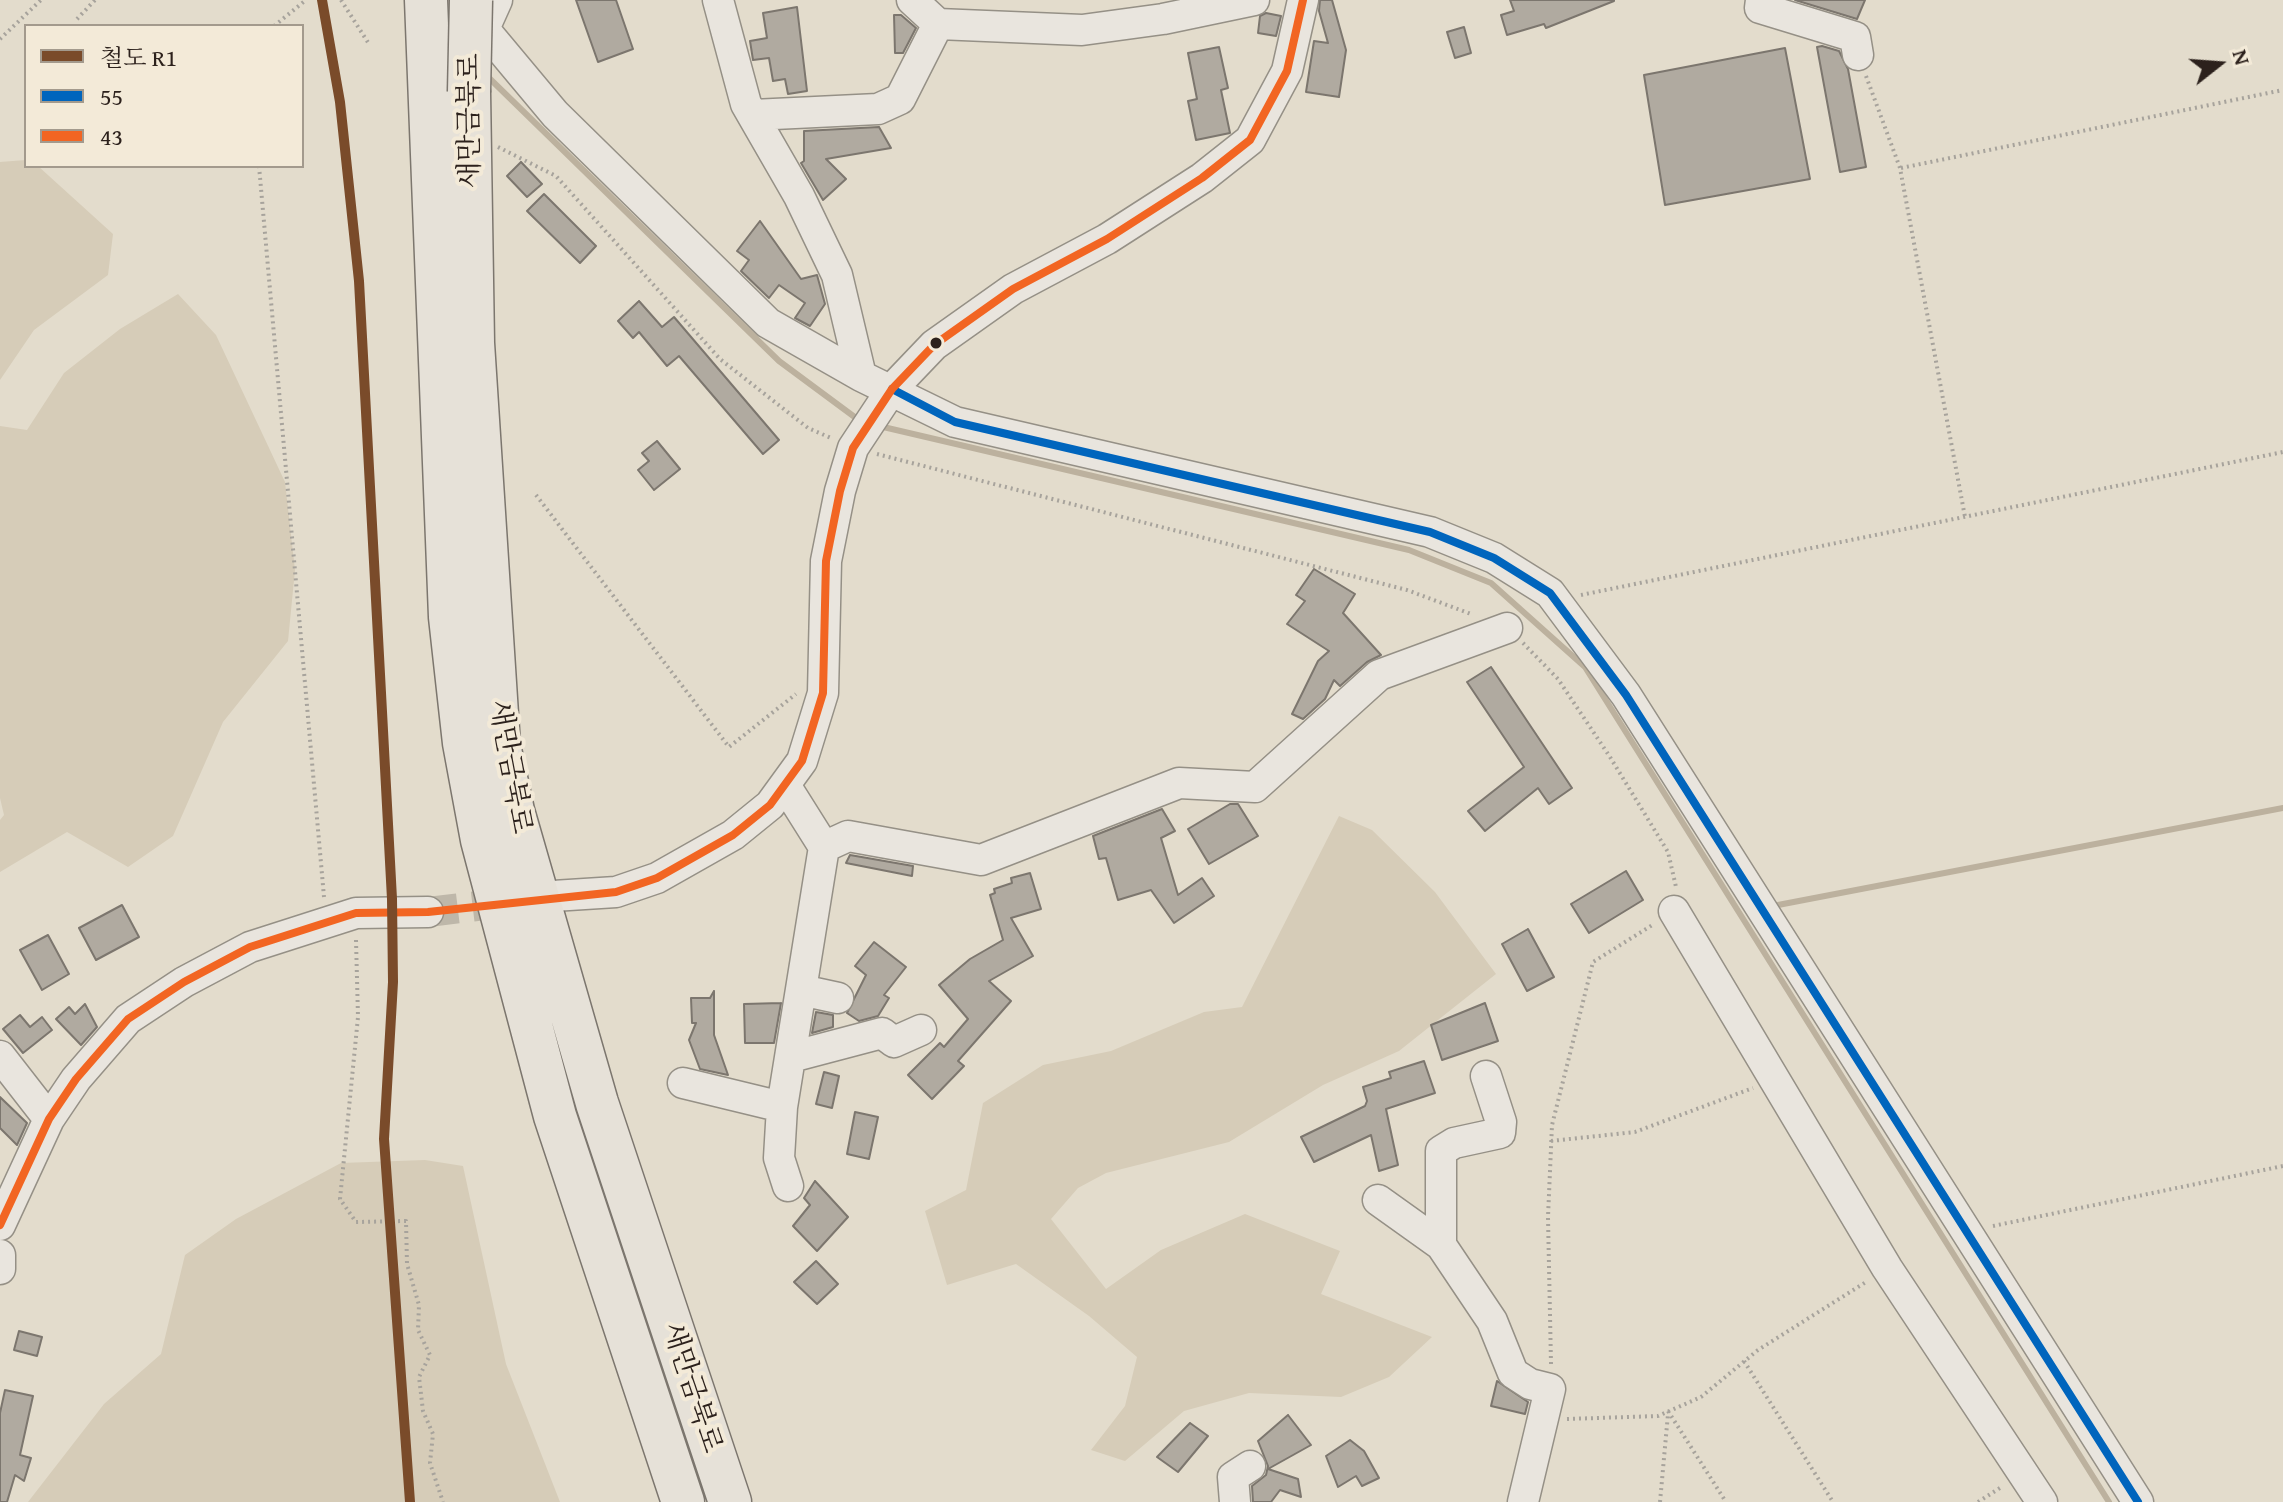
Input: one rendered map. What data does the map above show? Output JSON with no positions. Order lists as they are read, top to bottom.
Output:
{
  "streets": {
    "highway": ["새만금북로"]
  },
  "lines": ["rail line R1", "transit line 43", "transit line 55"],
  "legend": ["철도 R1", "55", "43"],
  "north": "right"
}
